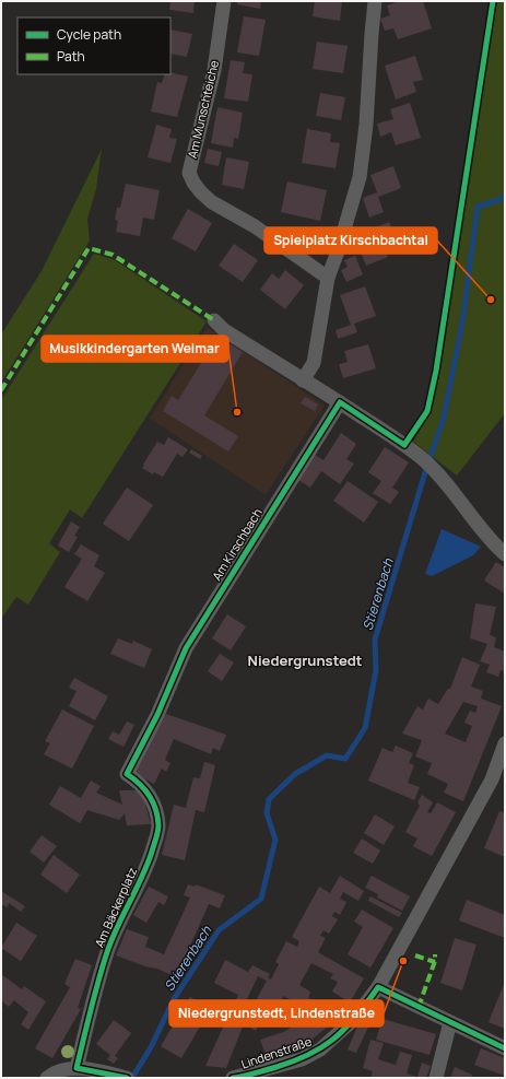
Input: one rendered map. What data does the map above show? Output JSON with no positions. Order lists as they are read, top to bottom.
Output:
{
  "streets": {
    "street": [
      "Am Munschteiche",
      "Am Kirschbach",
      "Am Bäckerplatz",
      "Lindenstraße"
    ]
  },
  "crossings": [
    ["Am Kirschbach", "Am Bäckerplatz"]
  ],
  "districts": ["Niedergrunstedt"],
  "water": ["Stierenbach"],
  "places": ["Spielplatz Kirschbachtal", "Musikkindergarten Weimar", "Niedergrunstedt, Lindenstraße"],
  "legend": ["Cycle path", "Path"]
}
